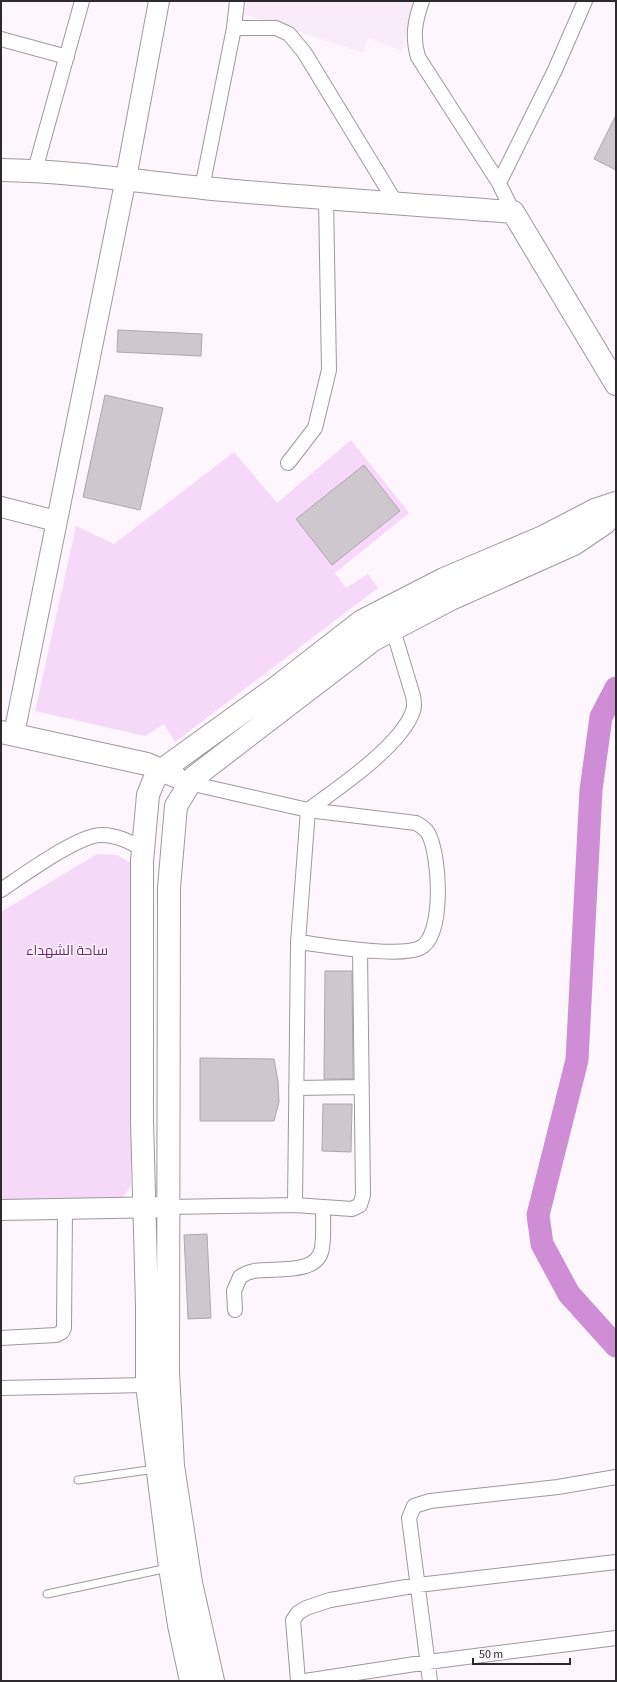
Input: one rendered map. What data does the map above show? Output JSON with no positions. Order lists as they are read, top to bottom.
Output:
{
  "parks": ["ساحة الشهداء"],
  "scale_bar": "50 m"
}
